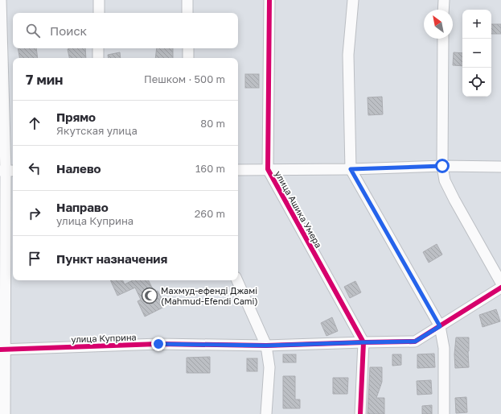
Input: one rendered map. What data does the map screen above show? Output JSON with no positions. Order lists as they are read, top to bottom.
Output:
{
  "streets": {
    "street": ["улица Ашика Умера", "улица Куприна"]
  },
  "crossings": [
    ["улица Ашика Умера", "улица Куприна"]
  ],
  "places": {
    "mosque": ["Махмуд-ефенді Джамі (Mahmud-Efendi Cami)"]
  },
  "north": "top left",
  "page": {
    "map_buttons": ["+", "−"],
    "search": "Поиск",
    "heading": ["7 мин", "Пешком · 500 m"],
    "list": [
      ["Прямо", "Якутская улица", "80 m"],
      ["Налево", "160 m"],
      ["Направо", "улица Куприна", "260 m"],
      "Пункт назначения"
    ]
  }
}
